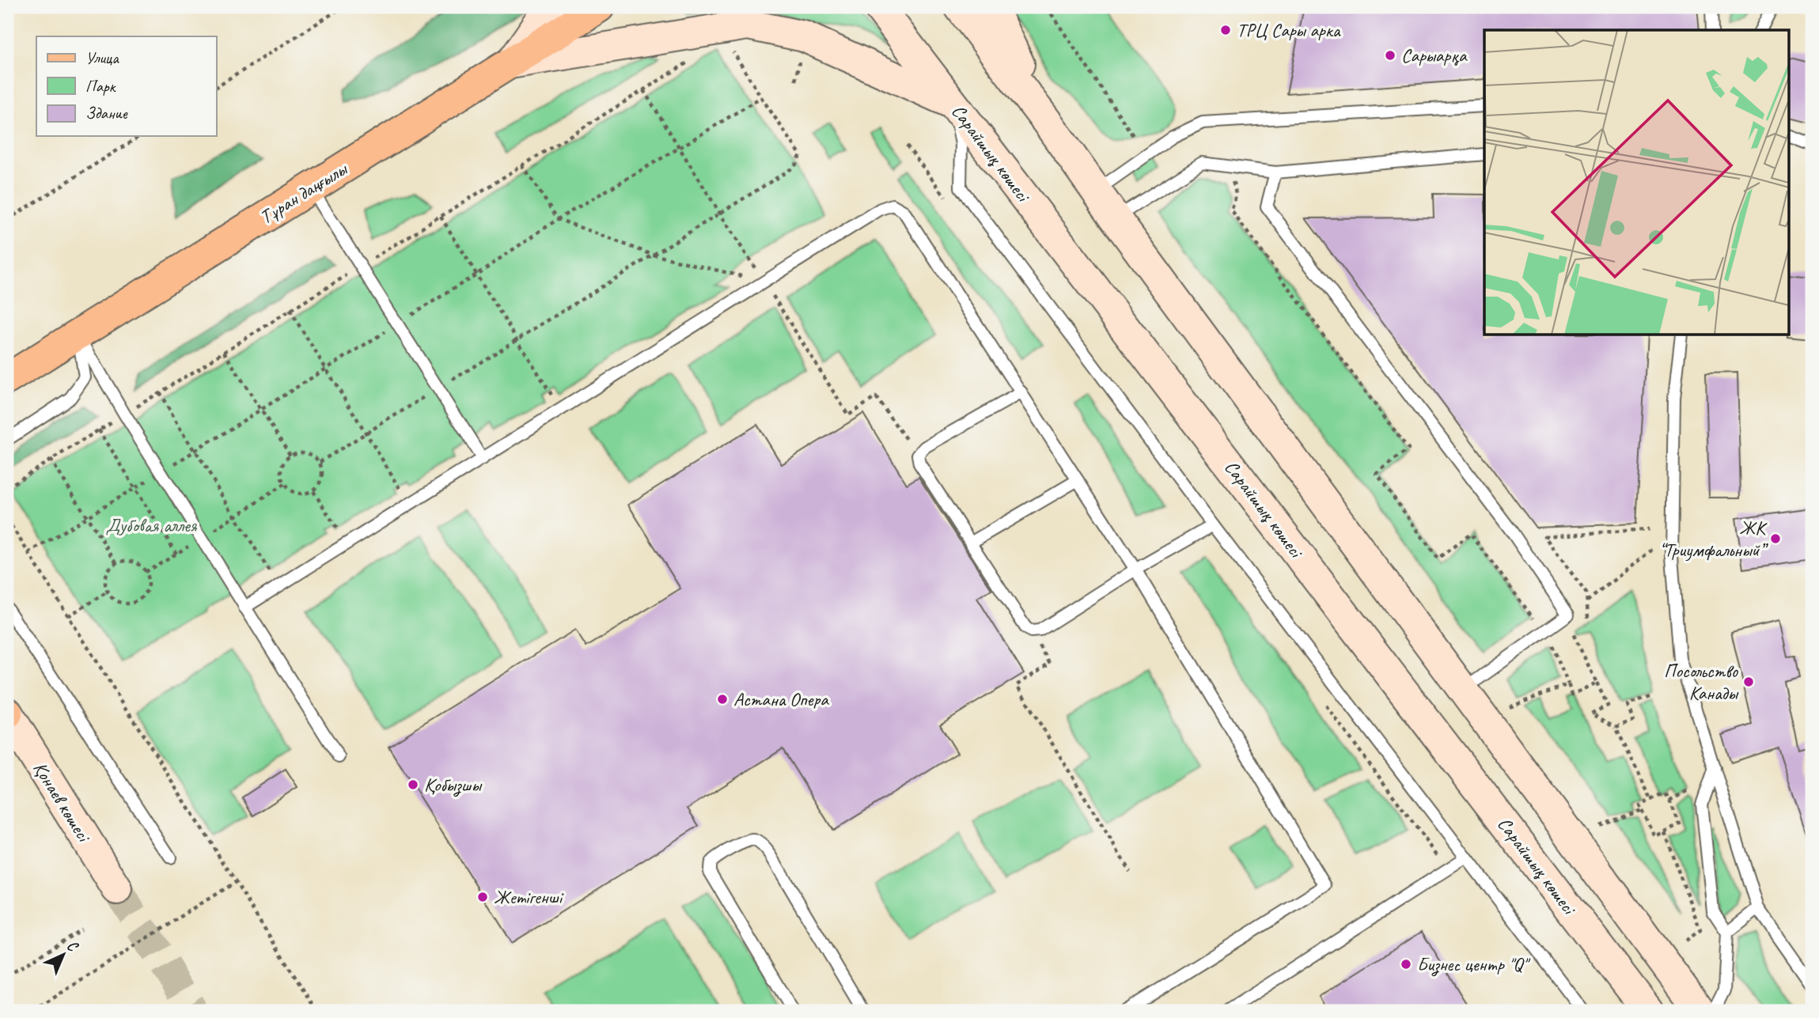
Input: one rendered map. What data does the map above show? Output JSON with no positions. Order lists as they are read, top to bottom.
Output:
{
  "streets": {
    "main road": ["Сарайшық көшесі", "Тұран даңғылы", "Қонаев көшесі"]
  },
  "parks": ["Дубовая аллея"],
  "places": [
    "ТРЦ Сары арка",
    "Сарыарқа",
    "ЖК “Триумфальный”",
    "Посольство Канады",
    "Астана Опера",
    "Қобызшы",
    "Жетігенші",
    "Бизнес центр \"Q\""
  ],
  "legend": ["Улица", "Парк", "Здание"],
  "north": "top right"
}
